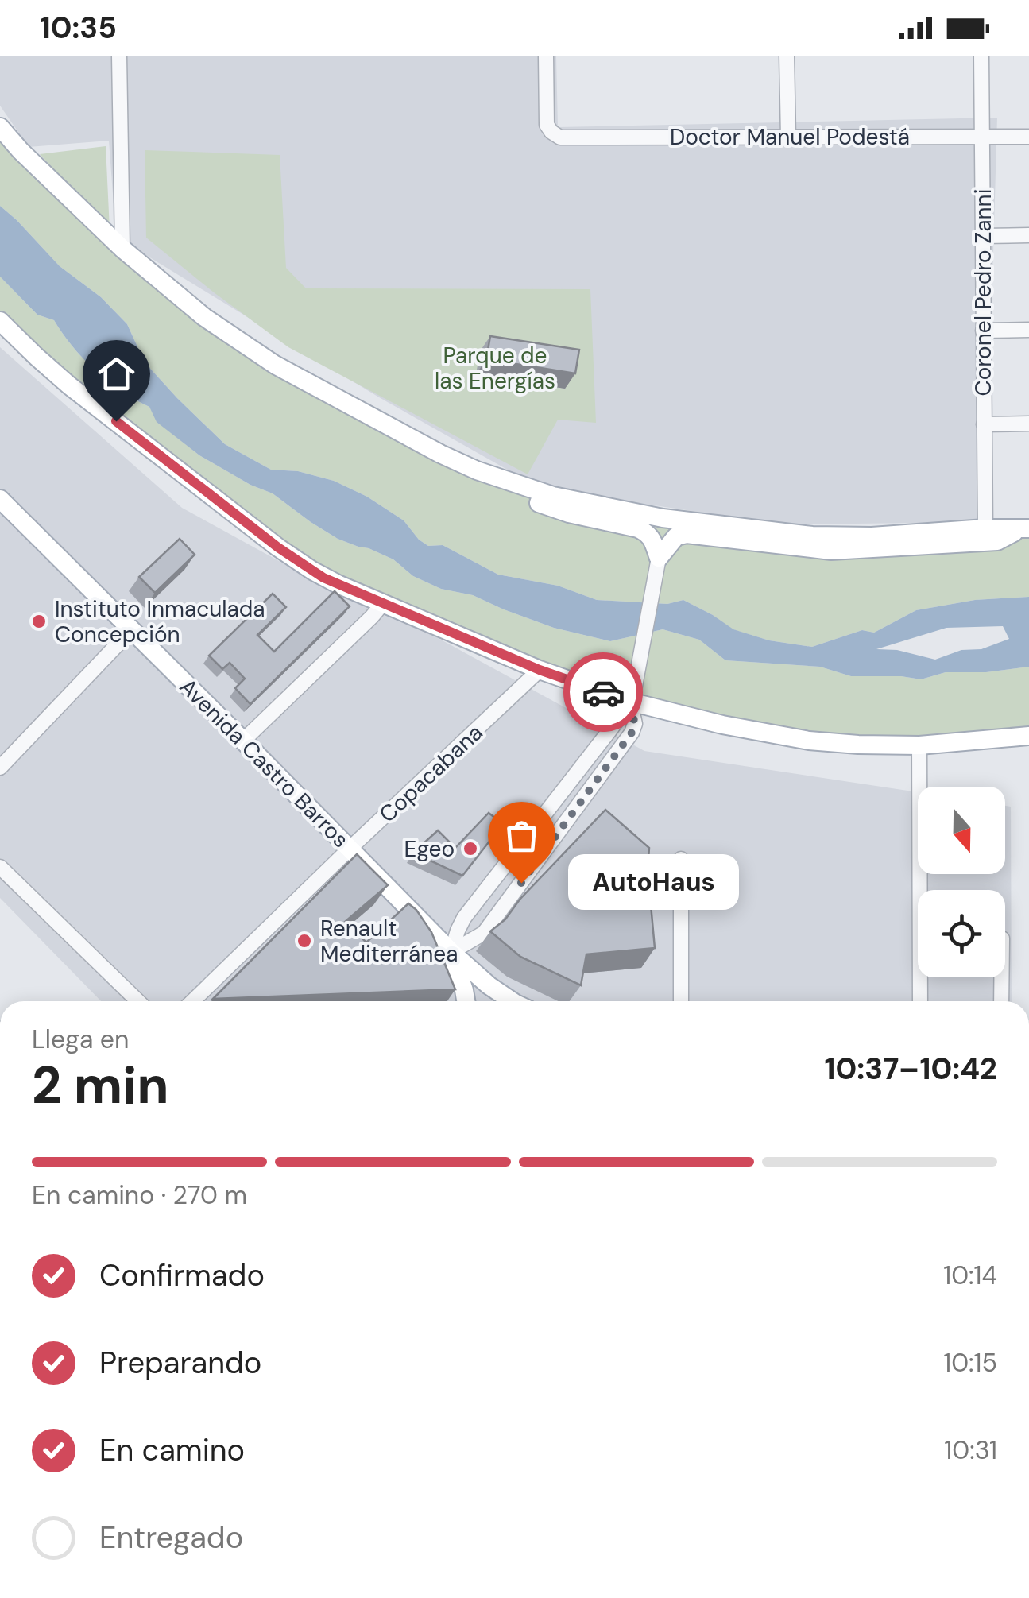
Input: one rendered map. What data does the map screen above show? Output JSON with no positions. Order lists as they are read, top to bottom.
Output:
{
  "streets": {
    "main road": ["Avenida Castro Barros"],
    "street": ["Doctor Manuel Podestá", "Coronel Pedro Zanni", "Copacabana"]
  },
  "crossings": [
    ["Doctor Manuel Podestá", "Coronel Pedro Zanni"],
    ["Avenida Castro Barros", "Copacabana"]
  ],
  "parks": ["Parque de las Energías"],
  "places": [
    "Instituto Inmaculada Concepción",
    "Egeo",
    "AutoHaus",
    "Renault Mediterránea"
  ],
  "north": "bottom",
  "page": {
    "status": "10:35",
    "bubble": "AutoHaus",
    "heading": ["2 min", "Llega en", "10:37–10:42"],
    "bar": "En camino · 270 m",
    "list": [
      ["Confirmado", "10:14"],
      ["Preparando", "10:15"],
      ["En camino", "10:31"],
      "Entregado"
    ]
  }
}
